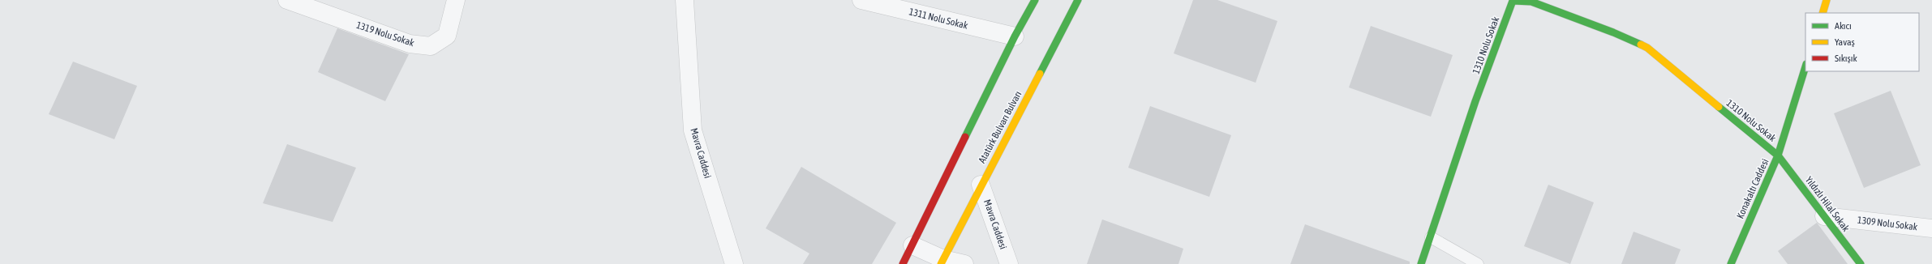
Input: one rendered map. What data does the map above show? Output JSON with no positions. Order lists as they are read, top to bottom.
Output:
{
  "streets": {
    "street": [
      "1311 Nolu Sokak",
      "1319 Nolu Sokak",
      "1310 Nolu Sokak",
      "Atatürk Bulvarı Bulvarı",
      "Mavra Caddesi",
      "Konakaltı Caddesi",
      "Yıldızlı Hilal Sokak",
      "1309 Nolu Sokak"
    ]
  },
  "crossings": [
    ["1310 Nolu Sokak", "Konakaltı Caddesi"],
    ["1310 Nolu Sokak", "Yıldızlı Hilal Sokak"],
    ["Atatürk Bulvarı Bulvarı", "Mavra Caddesi"],
    ["Konakaltı Caddesi", "Yıldızlı Hilal Sokak"],
    ["Yıldızlı Hilal Sokak", "1309 Nolu Sokak"]
  ],
  "legend": ["Akıcı", "Yavaş", "Sıkışık"]
}
